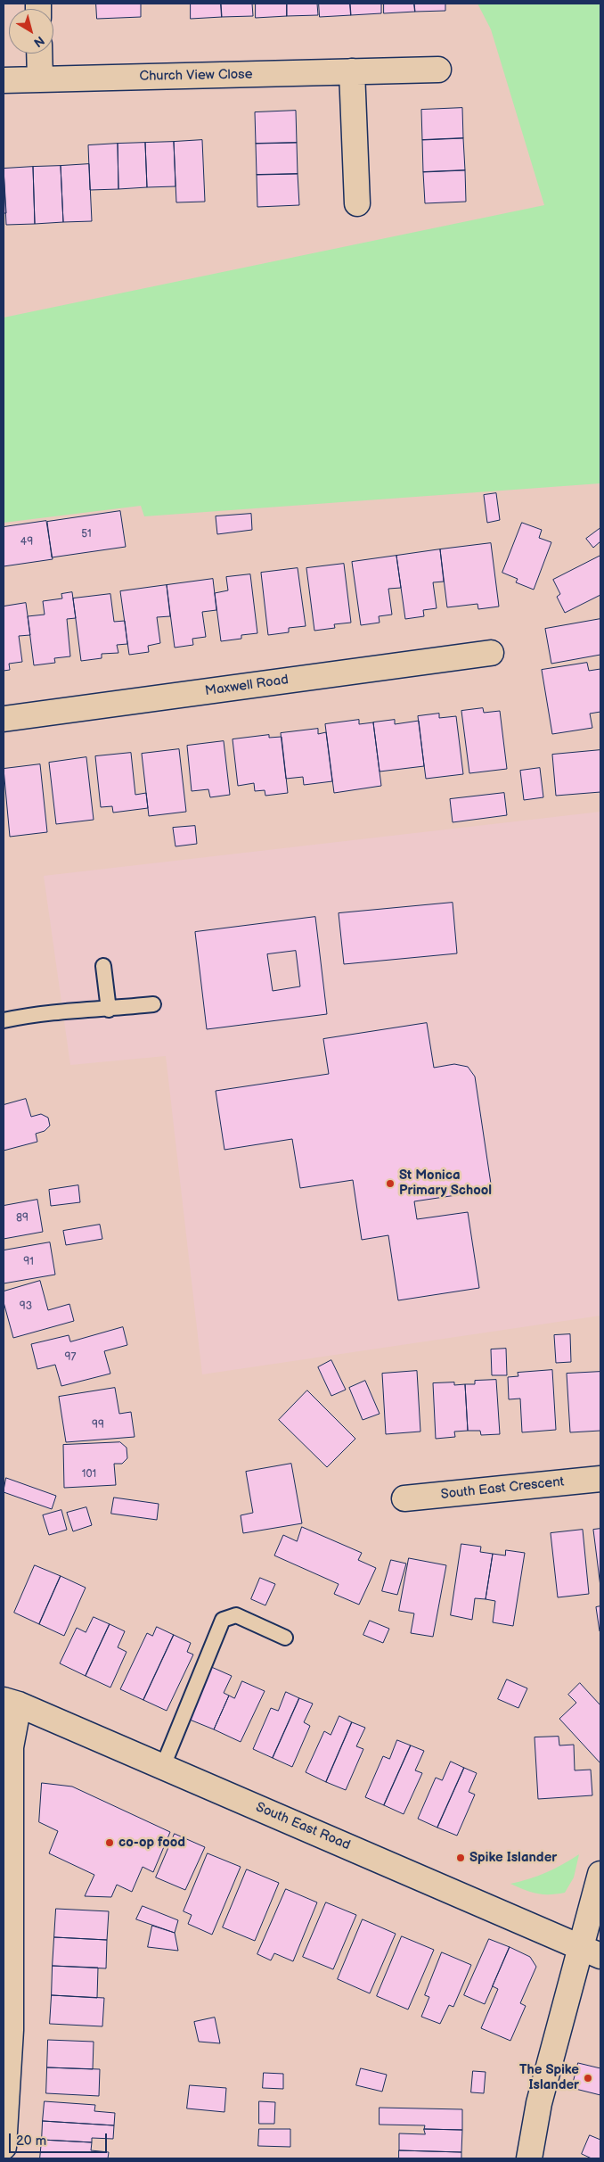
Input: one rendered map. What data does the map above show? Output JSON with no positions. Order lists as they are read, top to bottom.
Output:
{
  "streets": {
    "street": [
      "Church View Close",
      "Maxwell Road",
      "South East Crescent",
      "South East Road"
    ]
  },
  "places": [
    "St Monica Primary School",
    "co-op food",
    "Spike Islander",
    "The Spike Islander"
  ],
  "house_numbers": [
    "51",
    "49",
    "89",
    "91",
    "93",
    "97",
    "99",
    "101"
  ],
  "scale_bar": "20 m",
  "north": "bottom right"
}
